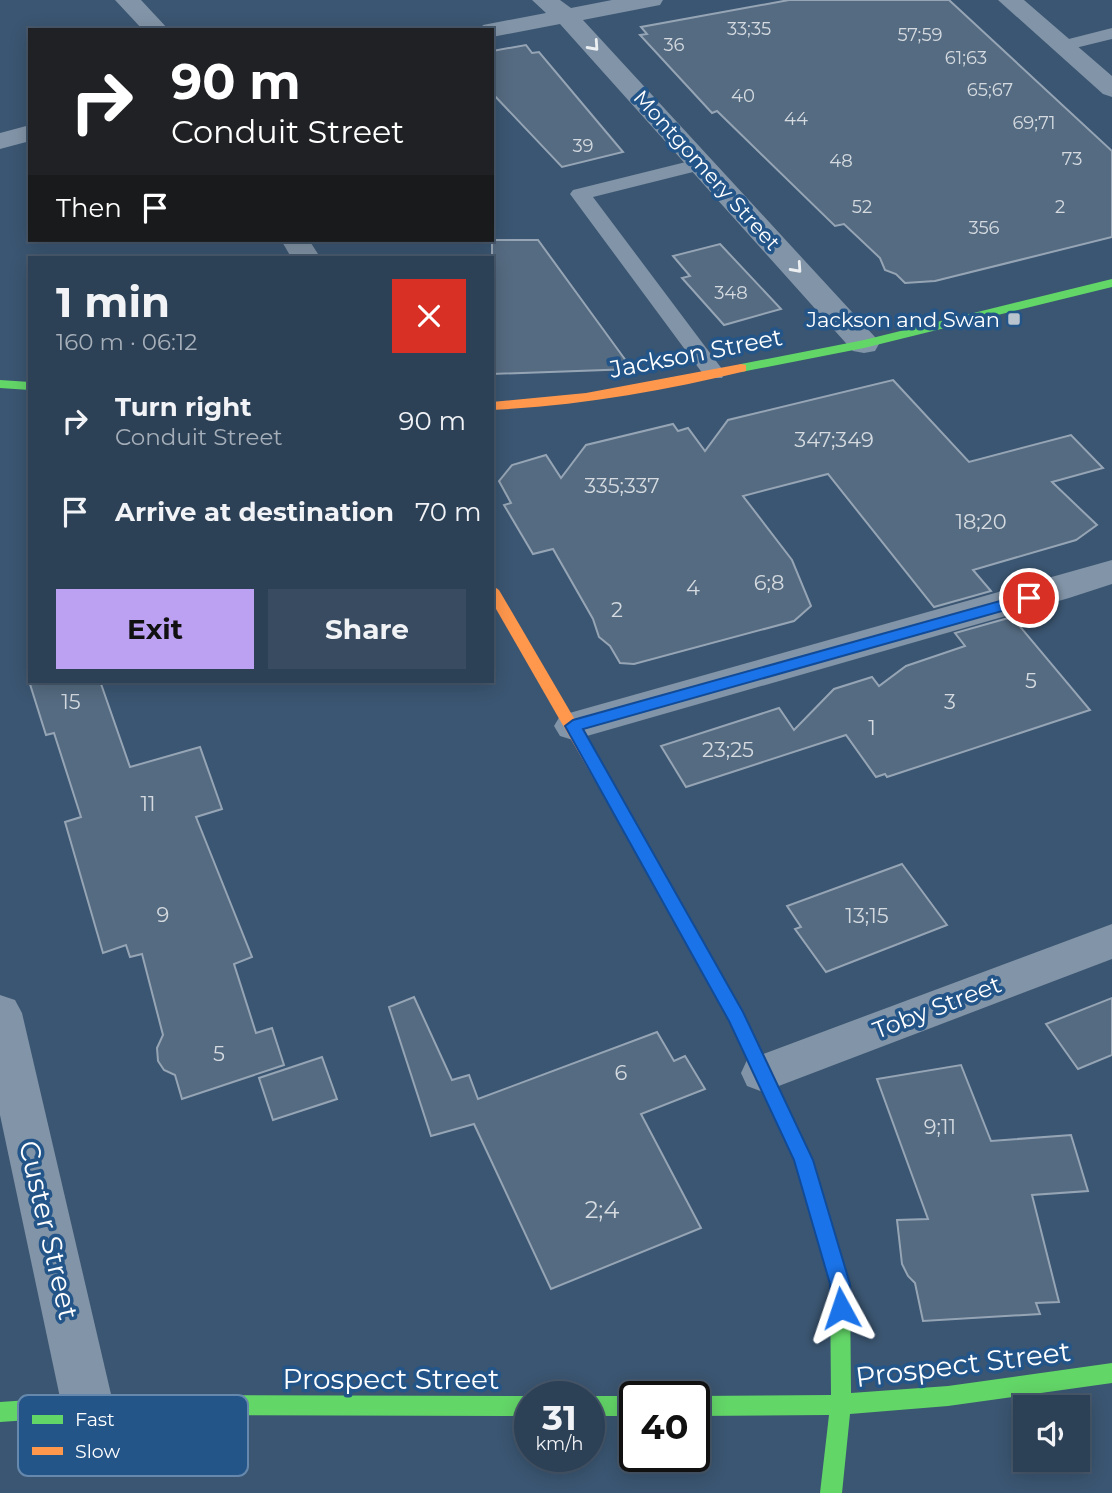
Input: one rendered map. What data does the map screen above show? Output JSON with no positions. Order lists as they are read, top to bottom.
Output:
{
  "streets": {
    "street": [
      "Montgomery Street",
      "Jackson Street",
      "Toby Street",
      "Custer Street",
      "Prospect Street"
    ]
  },
  "crossings": [
    ["Montgomery Street", "Jackson Street"]
  ],
  "one_way": ["Montgomery Street"],
  "places": {
    "transit": ["Jackson and Swan"]
  },
  "house_numbers": [
    "33;35",
    "57;59",
    "36",
    "61;63",
    "65;67",
    "40",
    "44",
    "69;71",
    "39",
    "73",
    "48",
    "52",
    "2",
    "356",
    "348",
    "347;349",
    "335;337",
    "18;20",
    "6;8",
    "4",
    "2",
    "5",
    "15",
    "3",
    "1",
    "23;25",
    "11",
    "9",
    "13;15",
    "5",
    "6",
    "9;11",
    "2;4"
  ],
  "legend": ["Fast", "Slow"],
  "page": {
    "turn": ["90 m", "Conduit Street"],
    "then": "Then",
    "heading": ["1 min", "160 m · 06:12"],
    "list": [
      {
        "name": "Turn right",
        "note": "Conduit Street",
        "value": "90 m"
      },
      {
        "name": "Arrive at destination",
        "value": "70 m"
      }
    ],
    "buttons": ["Exit", "Share"],
    "speed": "31 km/h",
    "limit": "40"
  }
}
